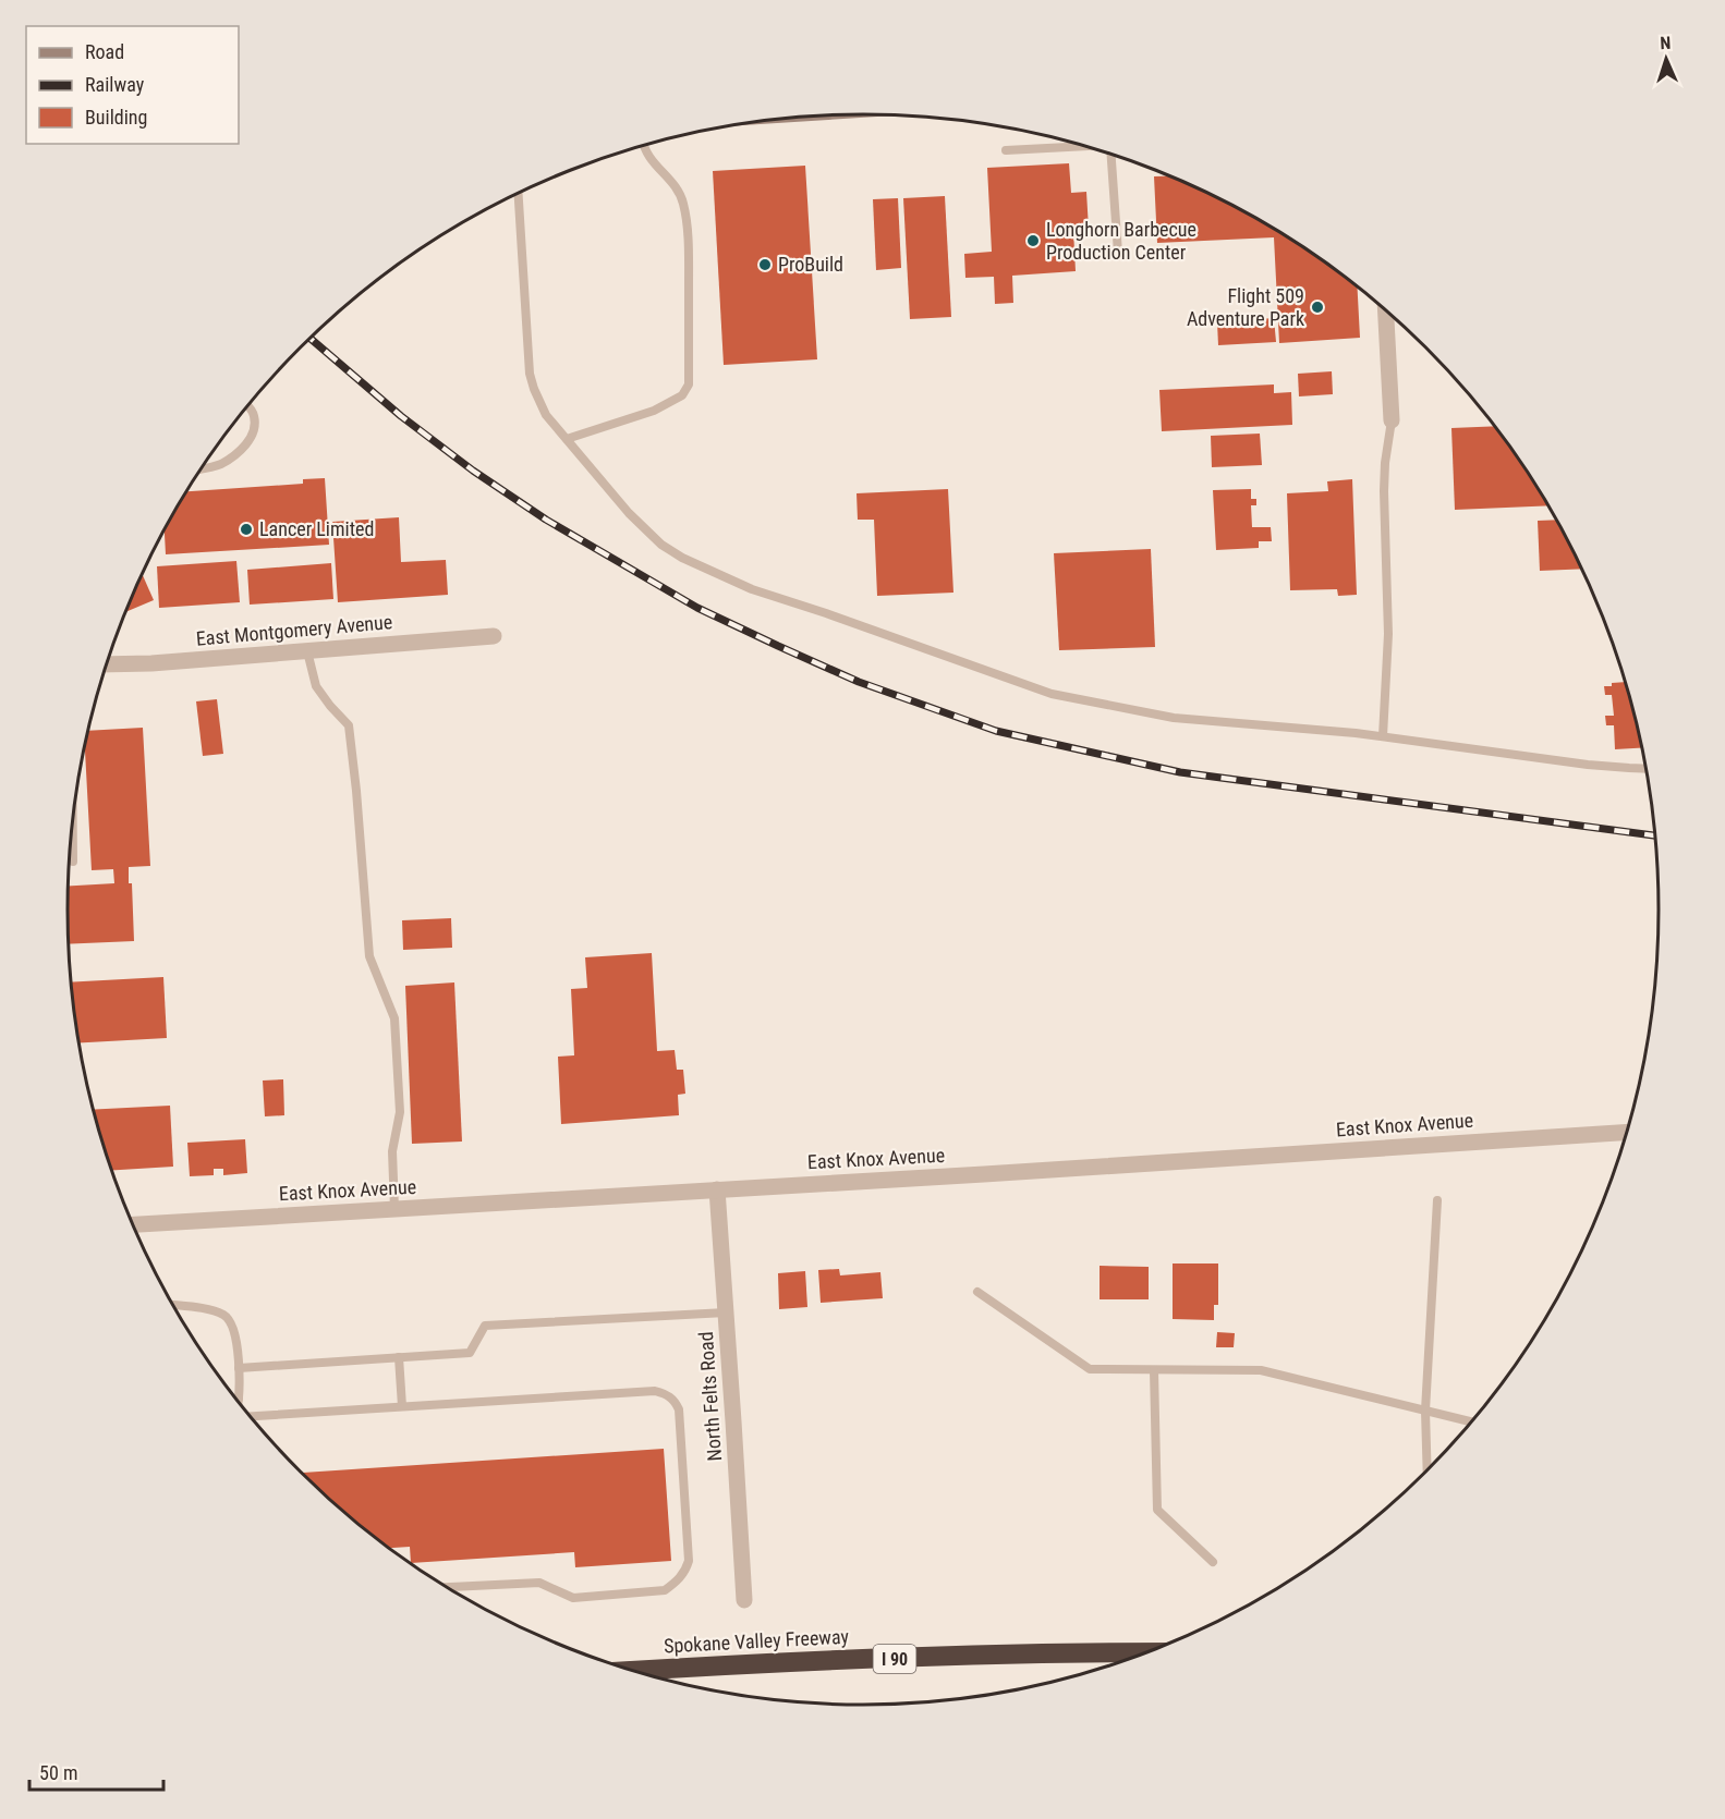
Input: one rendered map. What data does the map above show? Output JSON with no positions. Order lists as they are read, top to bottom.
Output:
{
  "streets": {
    "highway": ["Spokane Valley Freeway", "I 90"],
    "street": ["East Montgomery Avenue", "East Knox Avenue", "North Felts Road"]
  },
  "crossings": [
    ["East Knox Avenue", "North Felts Road"]
  ],
  "places": [
    "Longhorn Barbecue Production Center",
    "ProBuild",
    "Flight 509 Adventure Park",
    "Lancer Limited"
  ],
  "legend": ["Road", "Railway", "Building"],
  "scale_bar": "50 m",
  "north": "top"
}
